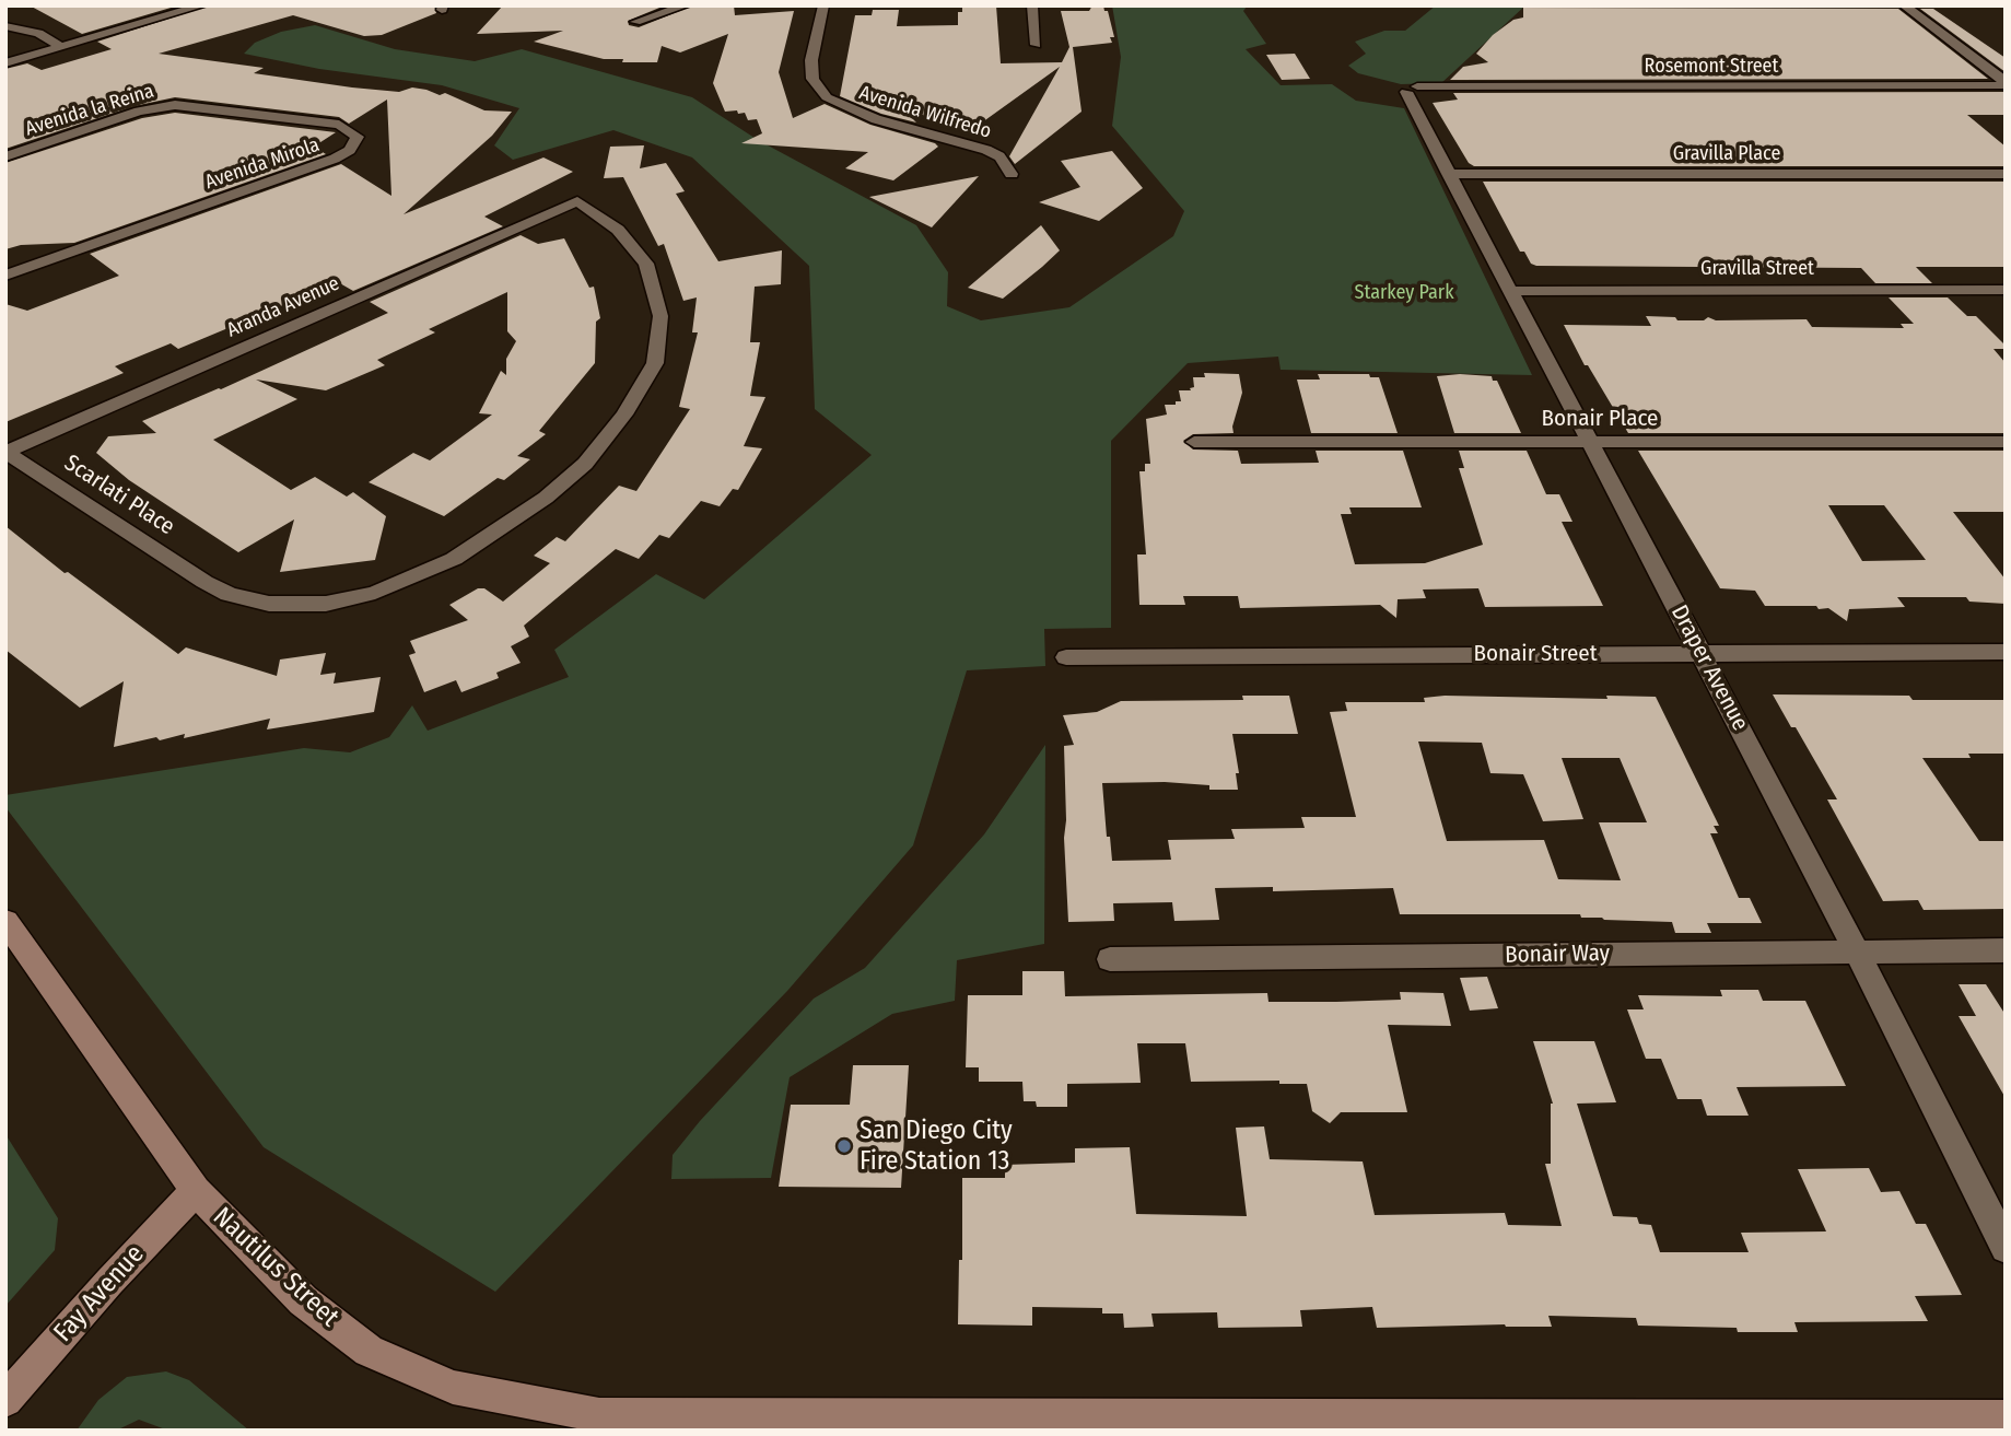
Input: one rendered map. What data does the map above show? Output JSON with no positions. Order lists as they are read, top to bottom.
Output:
{
  "streets": {
    "main road": ["Nautilus Street", "Fay Avenue"],
    "street": [
      "Rosemont Street",
      "Avenida la Reina",
      "Avenida Wilfredo",
      "Gravilla Place",
      "Avenida Mirola",
      "Gravilla Street",
      "Aranda Avenue",
      "Bonair Place",
      "Scarlati Place",
      "Bonair Street",
      "Draper Avenue",
      "Bonair Way"
    ]
  },
  "crossings": [
    ["Rosemont Street", "Draper Avenue"],
    ["Avenida la Reina", "Avenida Mirola"],
    ["Gravilla Place", "Draper Avenue"],
    ["Gravilla Street", "Draper Avenue"],
    ["Aranda Avenue", "Scarlati Place"],
    ["Bonair Place", "Draper Avenue"],
    ["Bonair Street", "Draper Avenue"],
    ["Draper Avenue", "Bonair Way"],
    ["Nautilus Street", "Fay Avenue"]
  ],
  "parks": ["Starkey Park"],
  "places": ["San Diego City Fire Station 13"]
}
